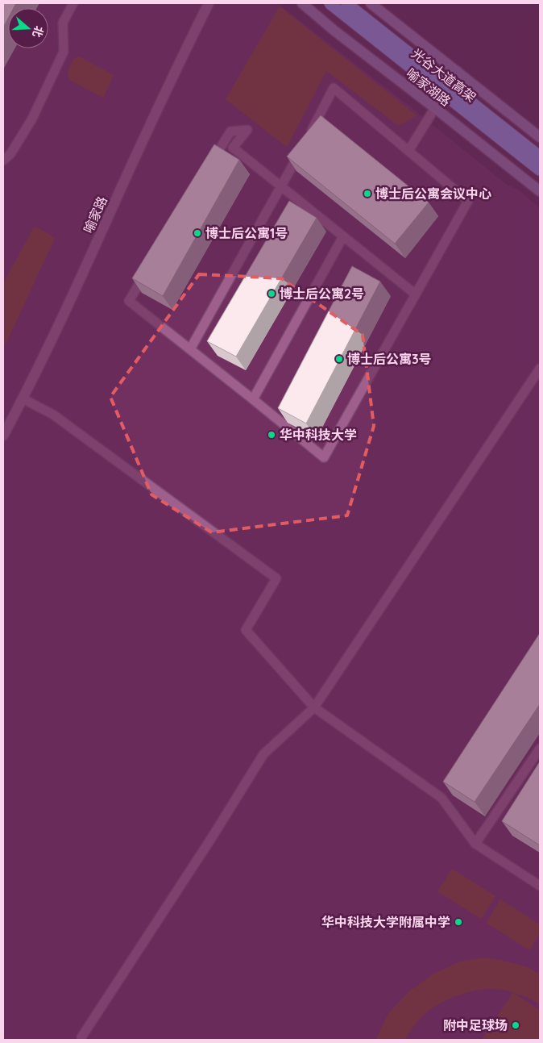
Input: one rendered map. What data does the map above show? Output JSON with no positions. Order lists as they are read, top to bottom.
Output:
{
  "streets": {
    "highway": ["光谷大道高架"],
    "main road": ["喻家湖路"],
    "street": ["喻家路"]
  },
  "places": [
    "博士后公寓会议中心",
    "博士后公寓1号",
    "博士后公寓2号",
    "博士后公寓3号",
    "华中科技大学",
    "华中科技大学附属中学",
    "附中足球场"
  ],
  "north": "right"
}
